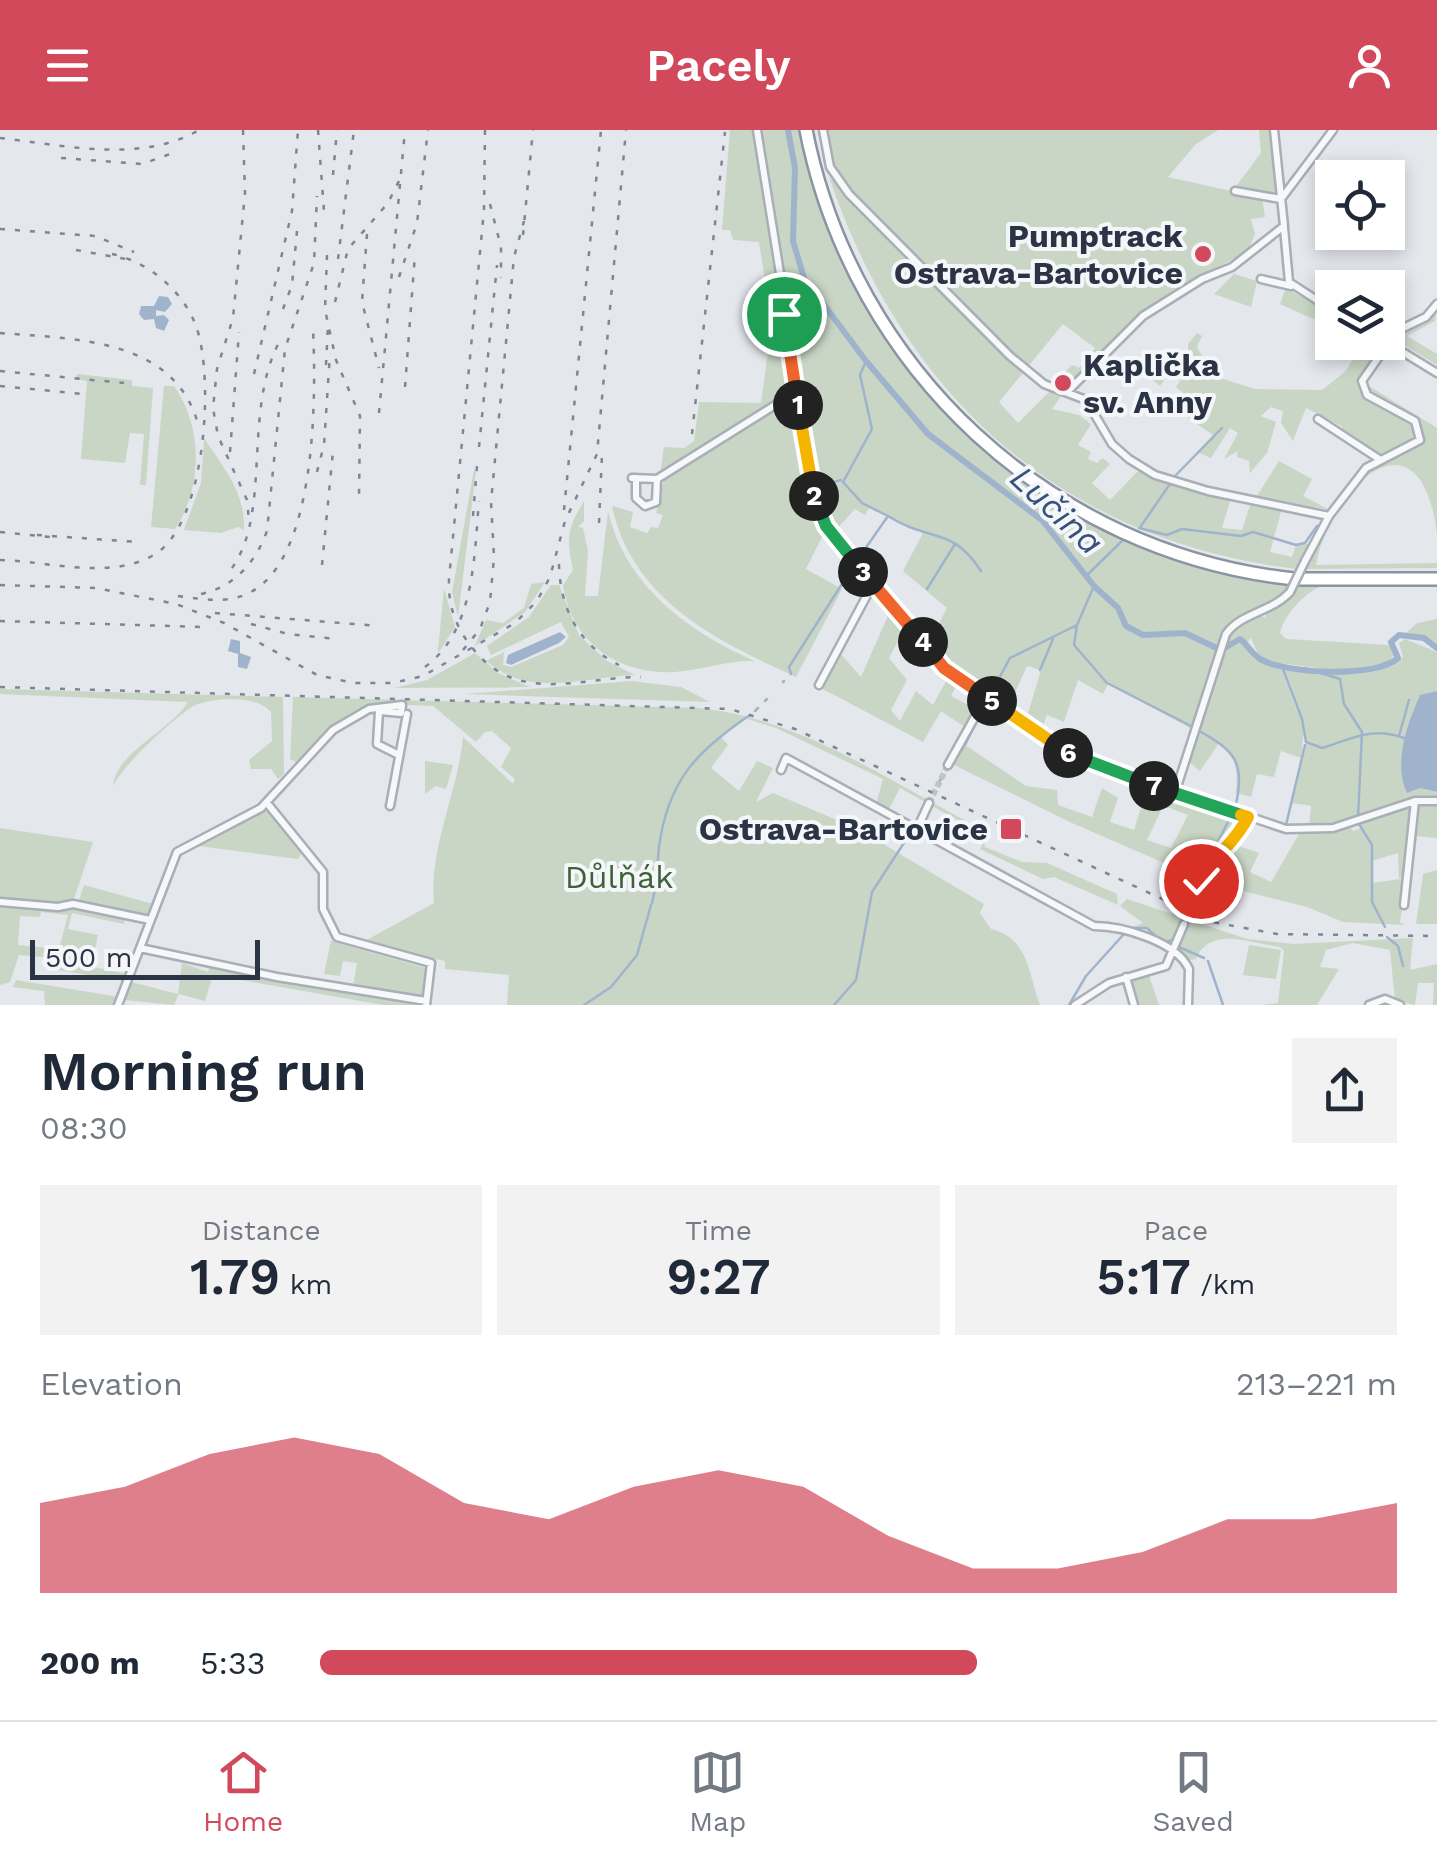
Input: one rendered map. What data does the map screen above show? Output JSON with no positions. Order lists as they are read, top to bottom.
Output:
{
  "water": ["Lučina"],
  "parks": ["Důlňák"],
  "places": {
    "other": ["Pumptrack Ostrava-Bartovice", "Kaplička sv. Anny"],
    "transit": ["Ostrava-Bartovice"]
  },
  "scale_bar": "500 m",
  "page": {
    "header": "Pacely",
    "pins": [
      "1",
      "2",
      "3",
      "4",
      "5",
      "6",
      "7"
    ],
    "scale": "500 m",
    "heading": ["Morning run", "08:30"],
    "stats": [
      ["Distance", "1.79 km"],
      ["Time", "9:27"],
      ["Pace", "5:17 /km"]
    ],
    "chart": ["Elevation", "213–221 m"],
    "list": [
      {
        "name": "200 m",
        "note": "5:33"
      }
    ],
    "tabs": ["Home", "Map", "Saved"]
  }
}
